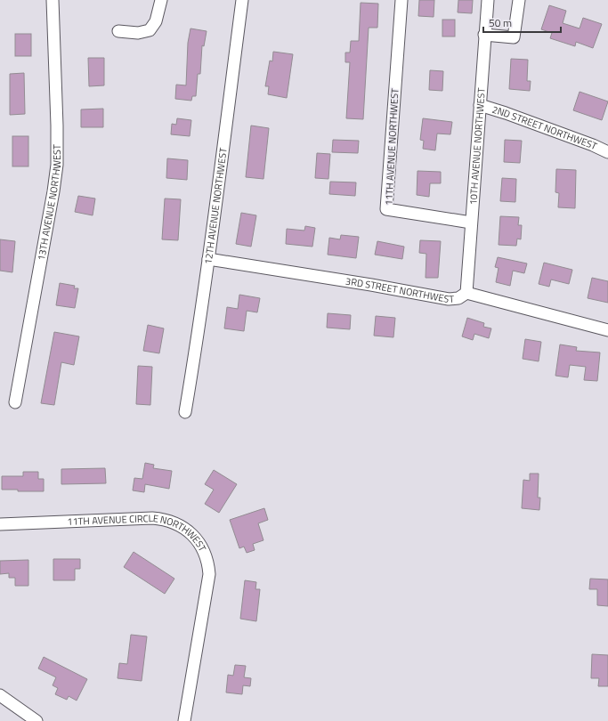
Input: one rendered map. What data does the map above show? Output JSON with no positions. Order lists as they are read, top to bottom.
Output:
{
  "streets": {
    "street": [
      "2ND STREET NORTHWEST",
      "10TH AVENUE NORTHWEST",
      "11TH AVENUE NORTHWEST",
      "13TH AVENUE NORTHWEST",
      "12TH AVENUE NORTHWEST",
      "3RD STREET NORTHWEST",
      "11TH AVENUE CIRCLE NORTHWEST"
    ]
  },
  "crossings": [
    ["2ND STREET NORTHWEST", "10TH AVENUE NORTHWEST"],
    ["10TH AVENUE NORTHWEST", "11TH AVENUE NORTHWEST"],
    ["10TH AVENUE NORTHWEST", "3RD STREET NORTHWEST"],
    ["12TH AVENUE NORTHWEST", "3RD STREET NORTHWEST"]
  ],
  "scale_bar": "50 m"
}
